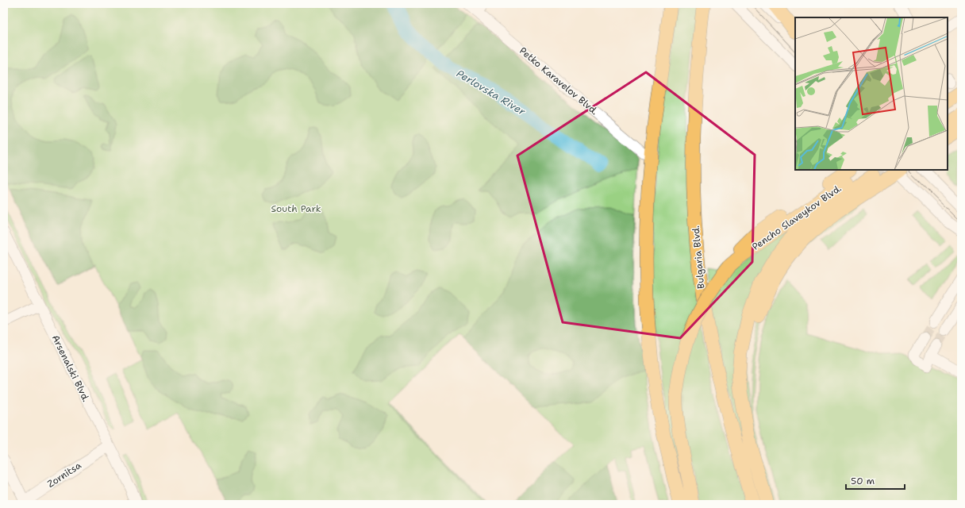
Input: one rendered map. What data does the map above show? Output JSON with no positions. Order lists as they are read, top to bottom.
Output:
{
  "streets": {
    "main road": ["Pencho Slaveykov Blvd.", "Bulgaria Blvd."],
    "street": ["Petko Karavelov Blvd.", "Arsenalski Blvd.", "Zornitsa"]
  },
  "crossings": [
    ["Arsenalski Blvd.", "Zornitsa"]
  ],
  "water": ["Perlovska River"],
  "parks": ["South Park"],
  "scale_bar": "50 m"
}
